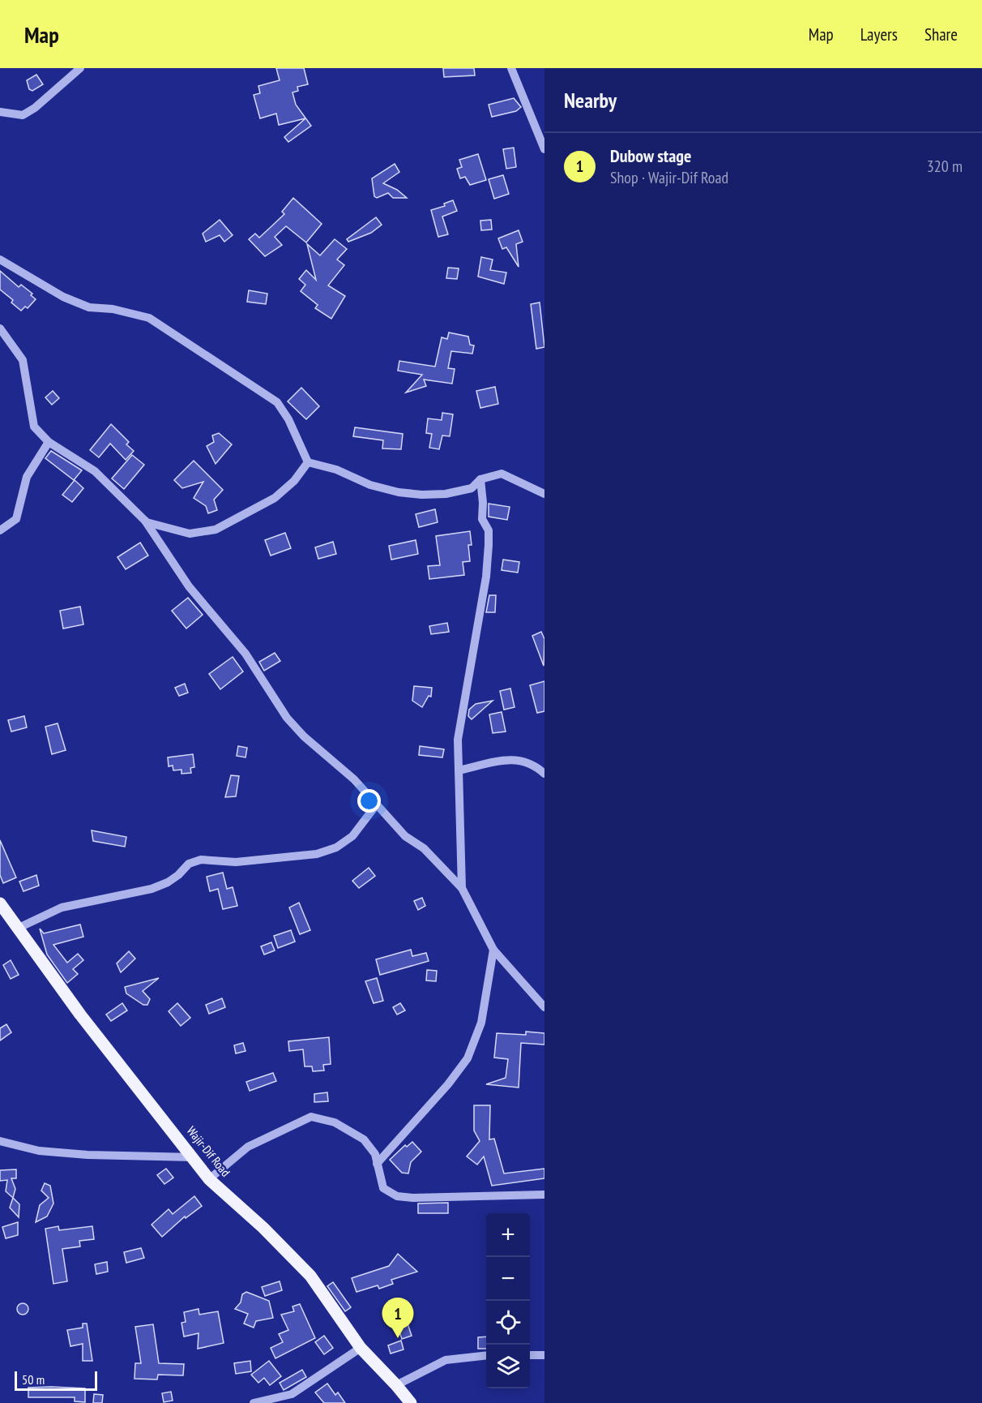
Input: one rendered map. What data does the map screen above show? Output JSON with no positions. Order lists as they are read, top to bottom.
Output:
{
  "streets": {
    "main road": ["Wajir-Dif Road"]
  },
  "scale_bar": "50 m",
  "page": {
    "header": "Map",
    "nav": ["Map", "Layers", "Share"],
    "heading": "Nearby",
    "list": [
      {
        "mark": "1",
        "name": "Dubow stage",
        "note": "Shop · Wajir-Dif Road",
        "value": "320 m"
      }
    ],
    "map_buttons": ["+", "−"],
    "pins": "1",
    "scale": "50 m"
  }
}
